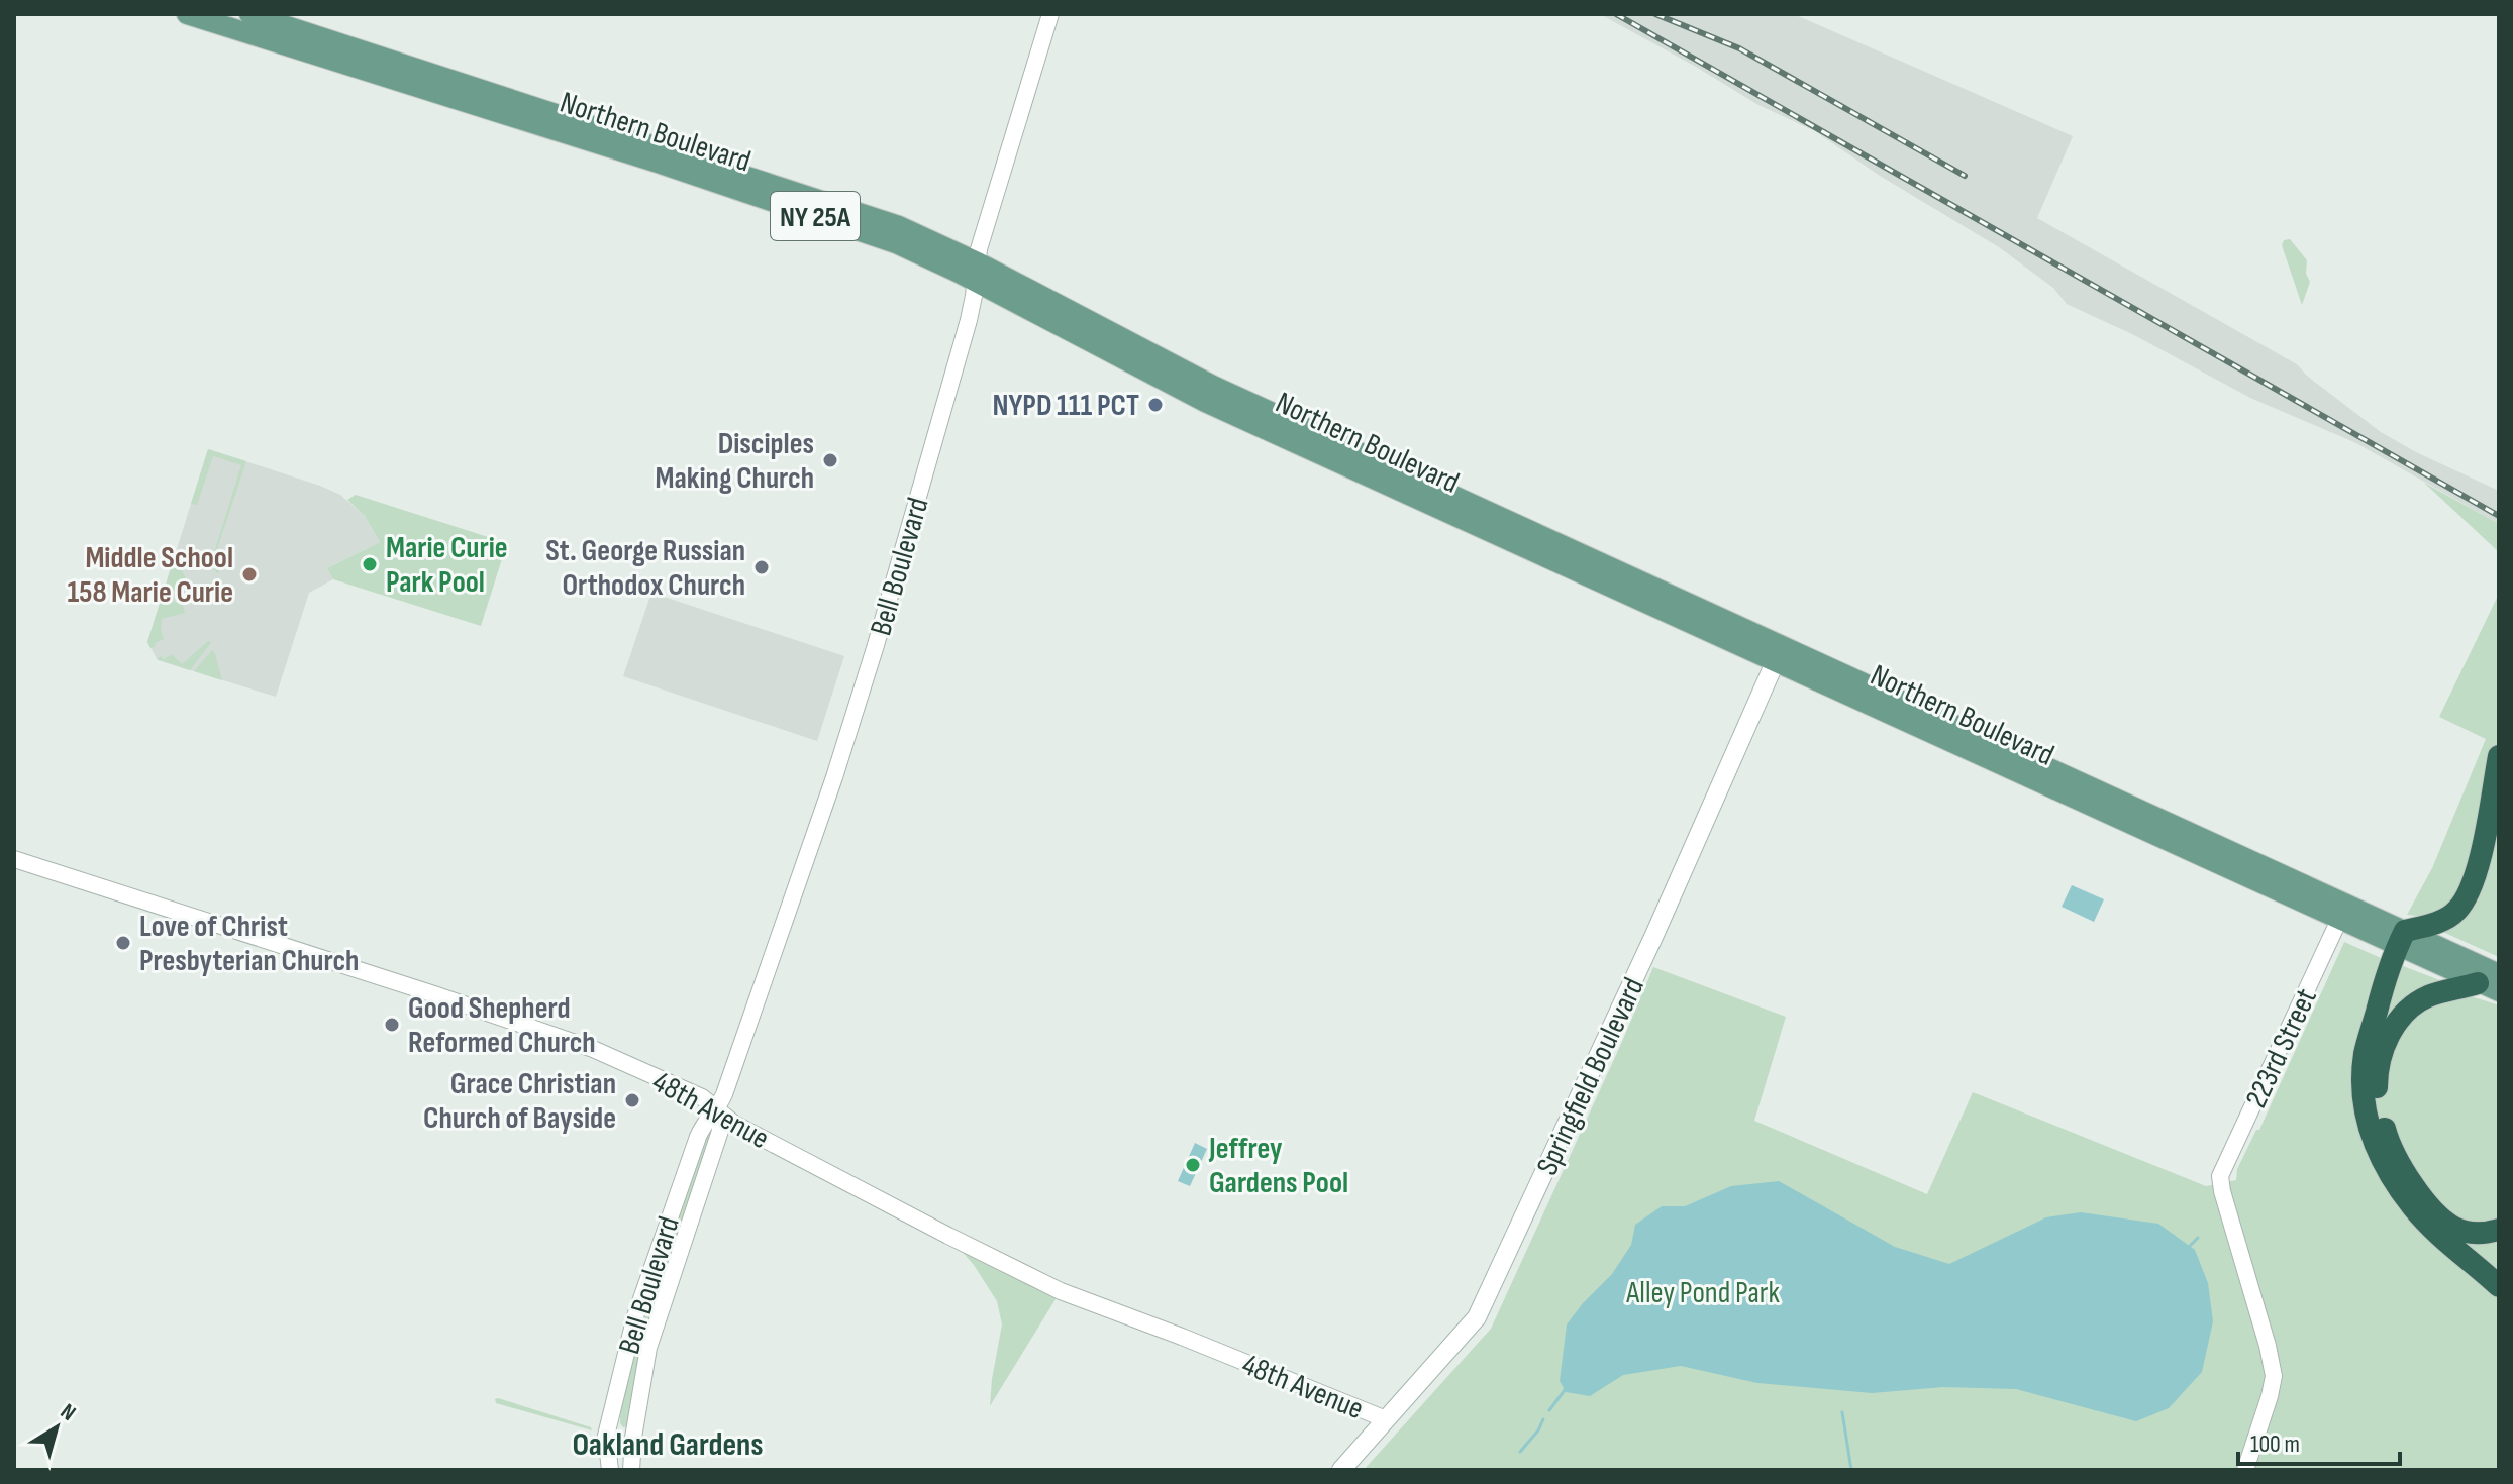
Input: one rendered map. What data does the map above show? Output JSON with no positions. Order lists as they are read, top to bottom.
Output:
{
  "streets": {
    "main road": ["Northern Boulevard", "NY 25A", "Springfield Boulevard"],
    "street": ["Bell Boulevard", "223rd Street", "48th Avenue"]
  },
  "crossings": [
    ["Northern Boulevard", "Bell Boulevard"],
    ["Northern Boulevard", "223rd Street"],
    ["Northern Boulevard", "Springfield Boulevard"],
    ["Bell Boulevard", "48th Avenue"],
    ["Springfield Boulevard", "48th Avenue"]
  ],
  "districts": ["Oakland Gardens"],
  "parks": ["Alley Pond Park"],
  "places": [
    "NYPD 111 PCT",
    "Disciples Making Church",
    "Marie Curie Park Pool",
    "St. George Russian Orthodox Church",
    "Middle School 158 Marie Curie",
    "Love of Christ Presbyterian Church",
    "Good Shepherd Reformed Church",
    "Grace Christian Church of Bayside",
    "Jeffrey Gardens Pool"
  ],
  "scale_bar": "100 m",
  "north": "top right"
}
